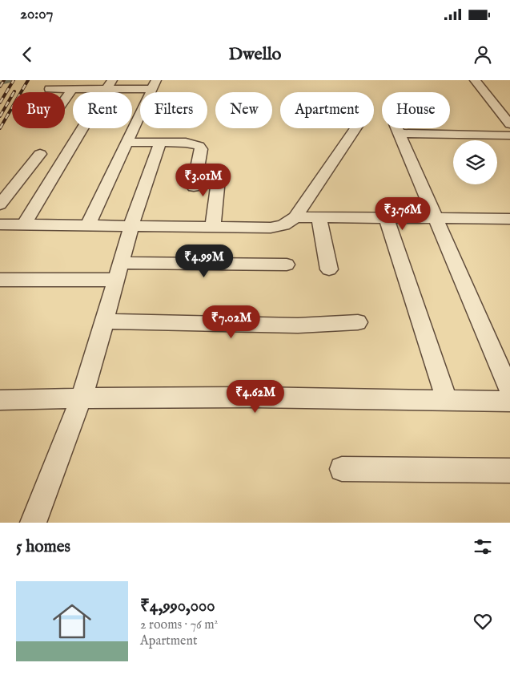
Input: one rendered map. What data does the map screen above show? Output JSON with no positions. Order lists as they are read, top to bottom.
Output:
{
  "page": {
    "status": "20:07",
    "header": "Dwello",
    "chip": [
      "Buy",
      "Rent",
      "Filters",
      "New",
      "Apartment",
      "House"
    ],
    "price": [
      "₹3.01M",
      "₹3.76M",
      "₹4.99M",
      "₹7.02M",
      "₹4.62M"
    ],
    "heading": "5 homes",
    "list": [
      {
        "name": "₹4,990,000",
        "note": "2 rooms · 76 m² · Apartment"
      }
    ]
  }
}
